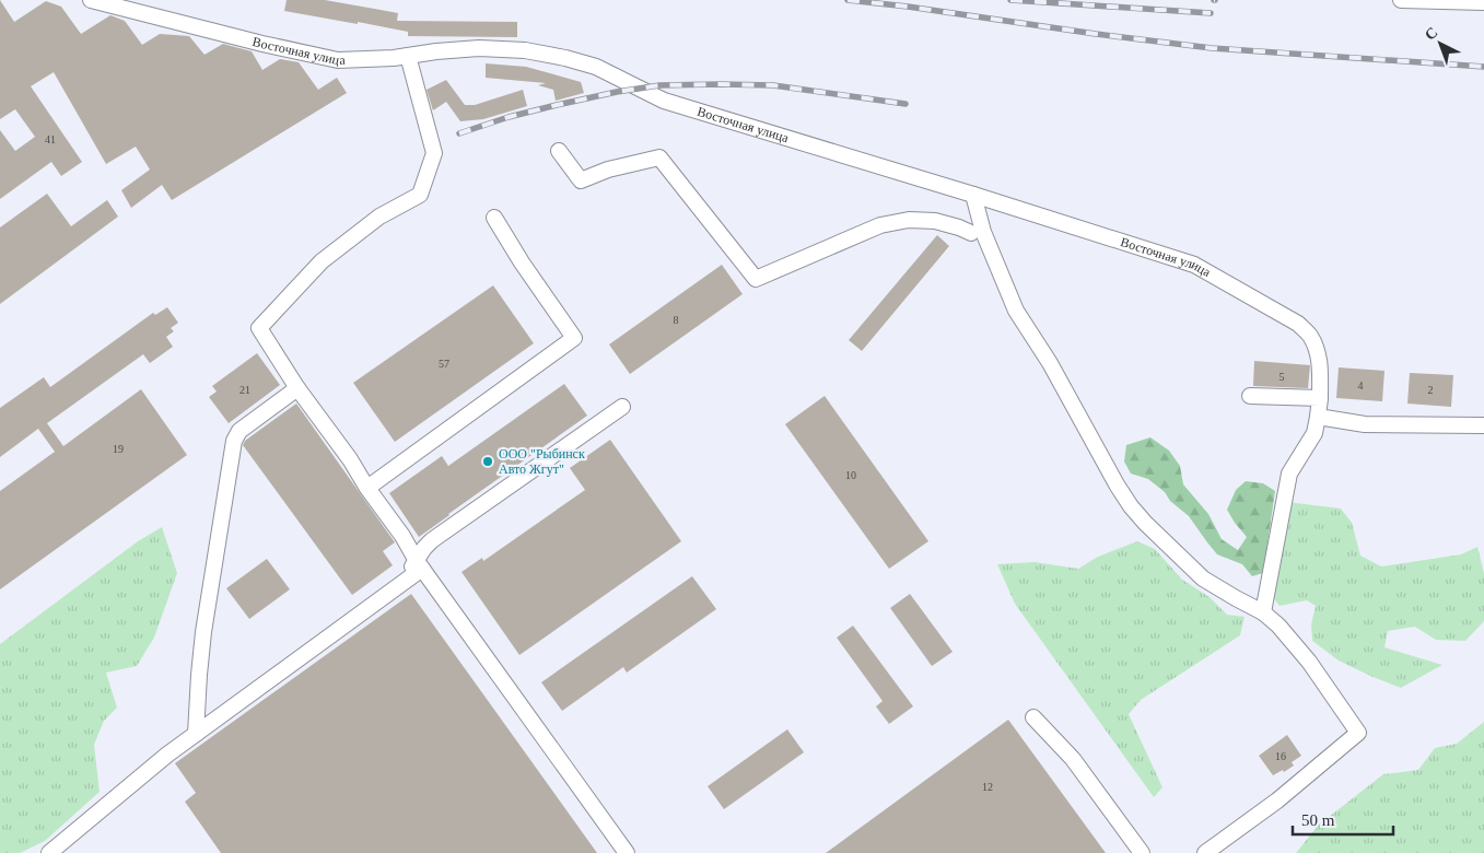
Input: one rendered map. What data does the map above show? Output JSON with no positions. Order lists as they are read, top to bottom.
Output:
{
  "streets": {
    "street": ["Восточная улица"]
  },
  "places": ["ООО \"Рыбинск Авто Жгут\""],
  "house_numbers": [
    "41",
    "8",
    "57",
    "5",
    "4",
    "21",
    "2",
    "19",
    "10",
    "16",
    "12"
  ],
  "scale_bar": "50 m",
  "north": "top left"
}
